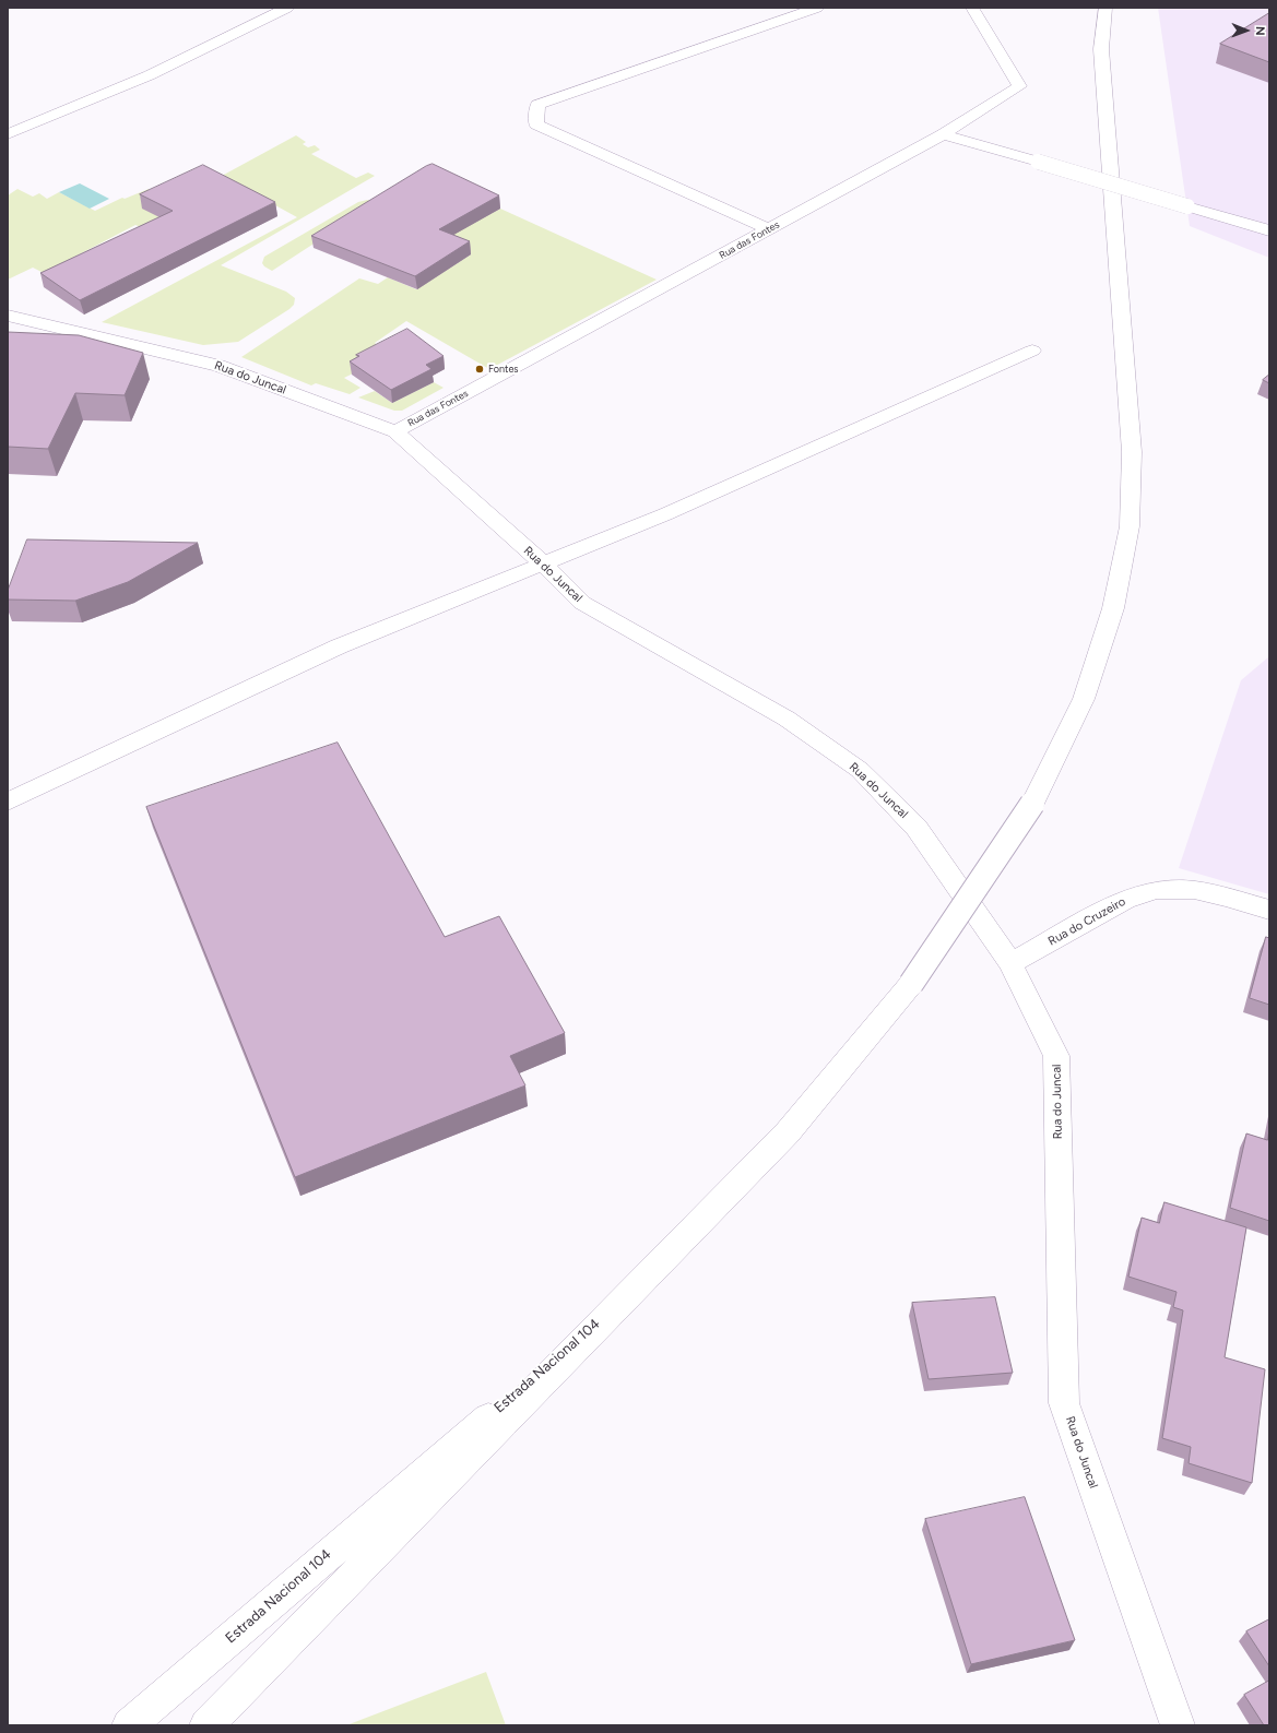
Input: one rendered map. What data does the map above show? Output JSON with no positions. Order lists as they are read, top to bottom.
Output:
{
  "streets": {
    "street": [
      "Rua das Fontes",
      "Rua do Juncal",
      "Rua do Cruzeiro",
      "Estrada Nacional 104"
    ]
  },
  "crossings": [
    ["Rua das Fontes", "Rua do Juncal"],
    ["Rua do Juncal", "Rua do Cruzeiro"]
  ],
  "places": ["Fontes"],
  "north": "right"
}
